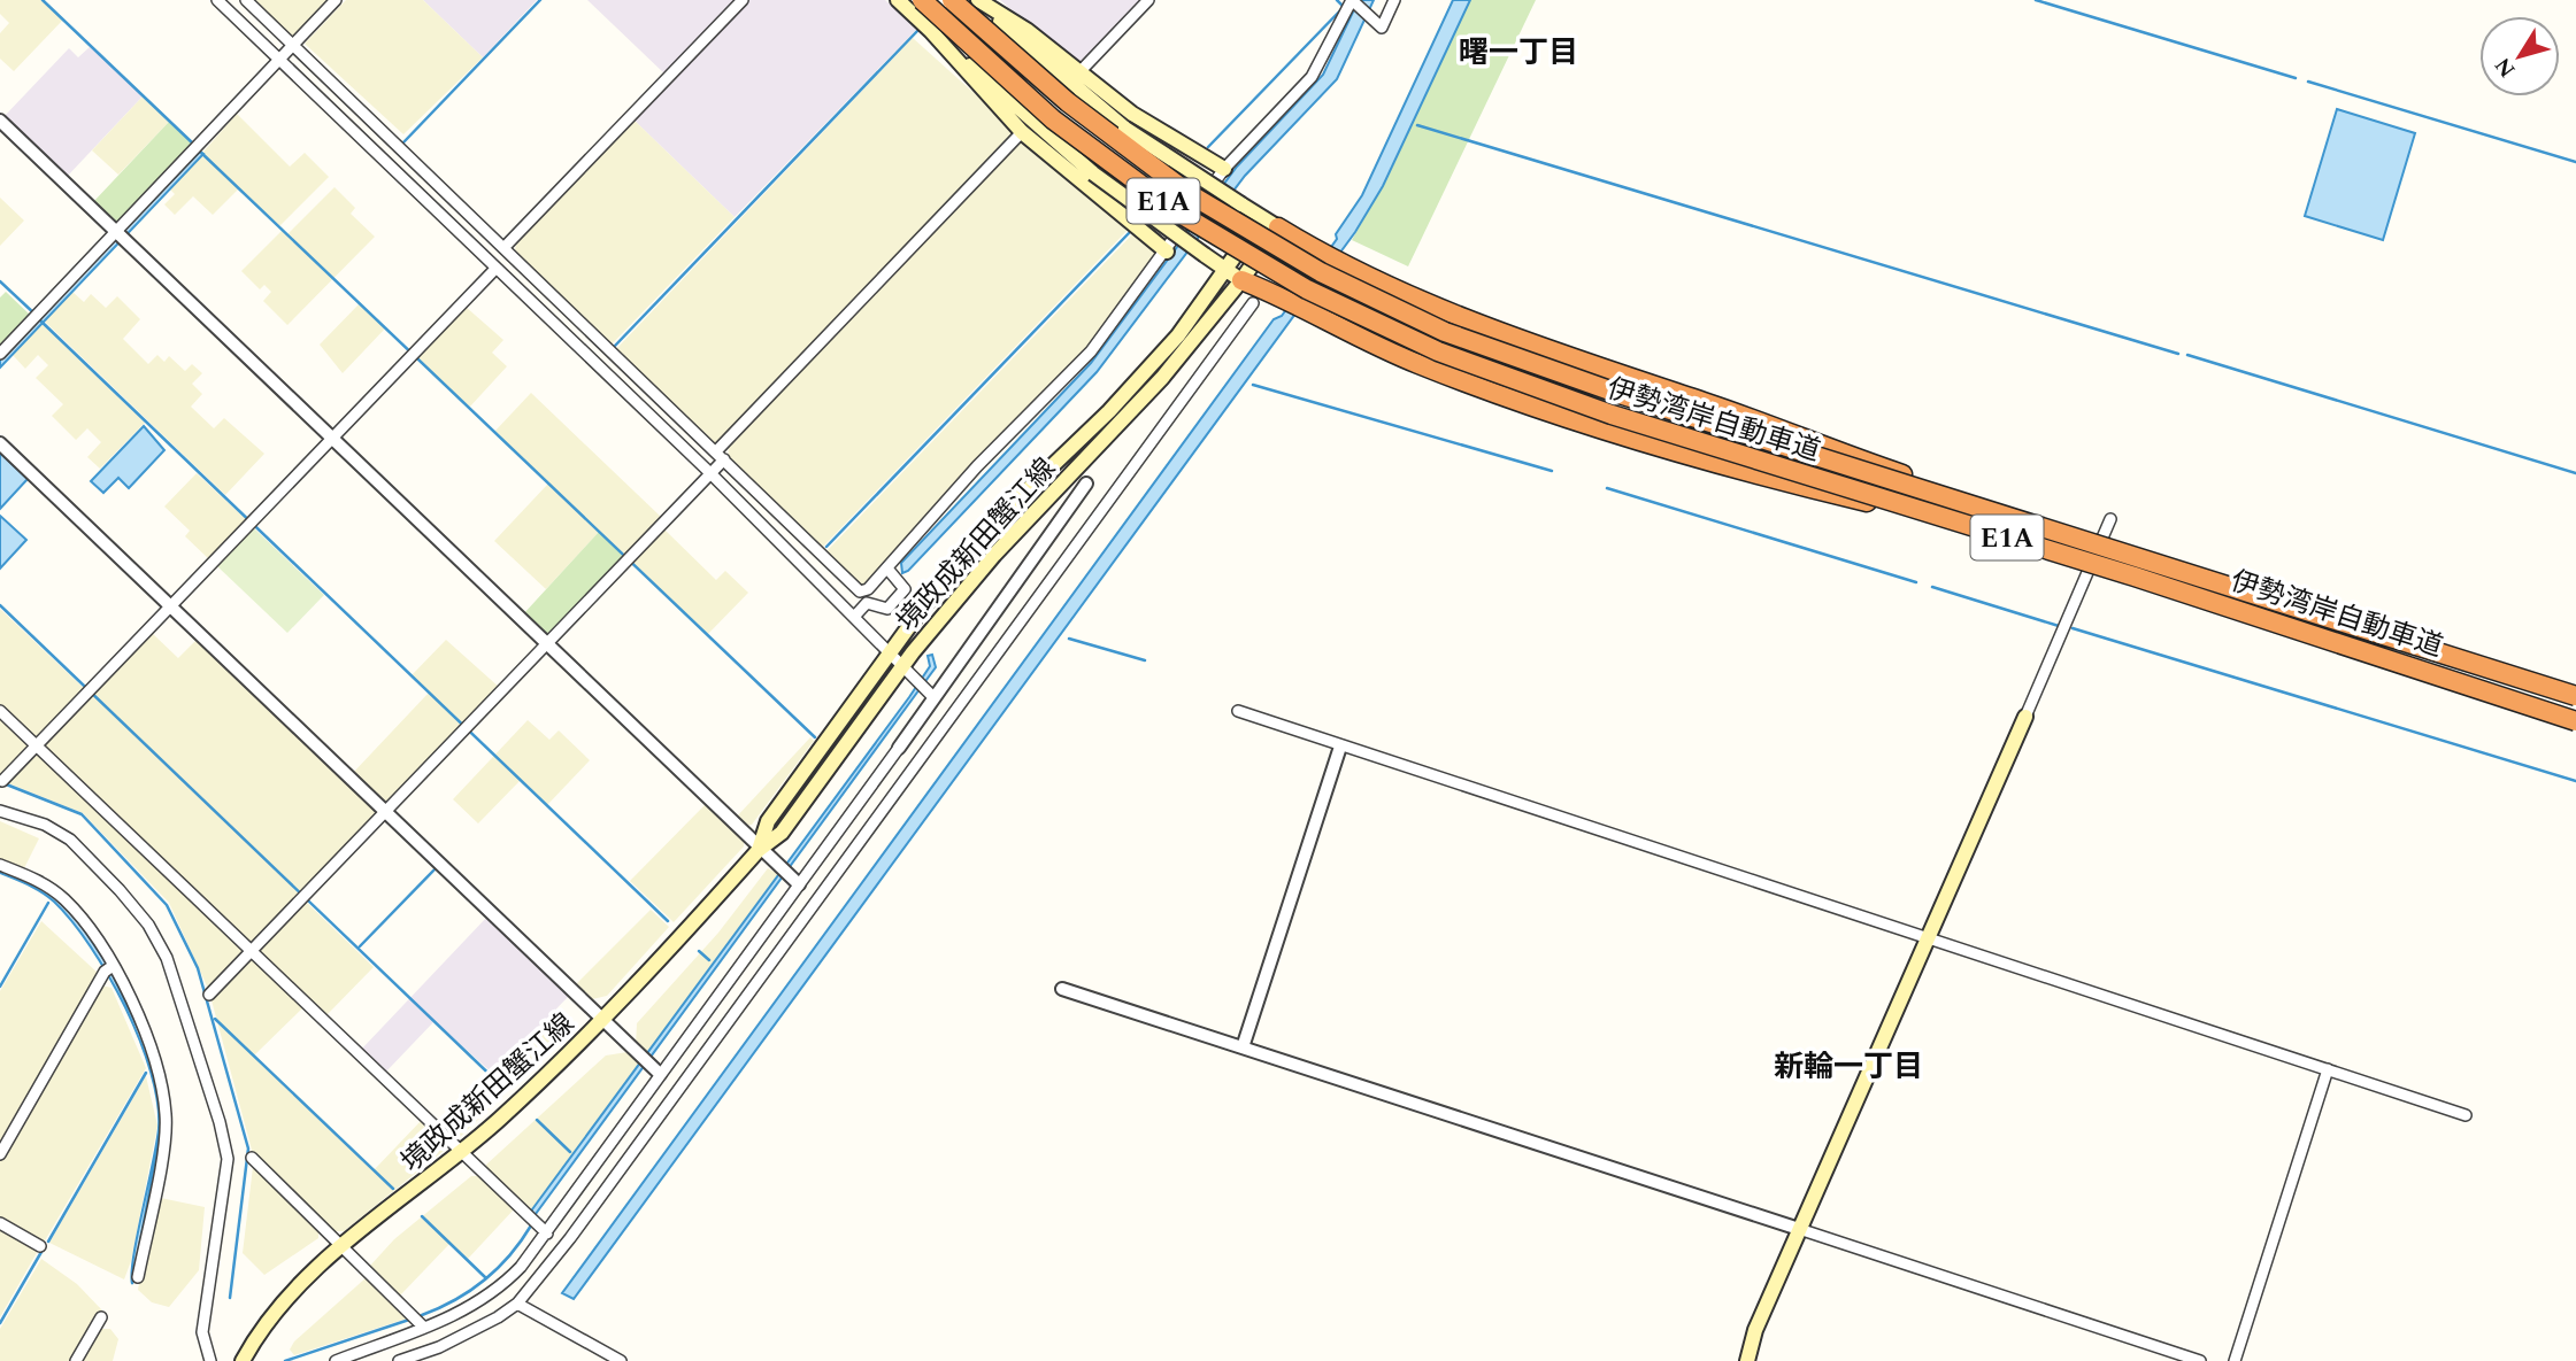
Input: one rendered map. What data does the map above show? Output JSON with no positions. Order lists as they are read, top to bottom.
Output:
{
  "streets": {
    "highway": ["E1A", "伊勢湾岸自動車道"],
    "main road": ["境政成新田蟹江線"]
  },
  "districts": ["曙一丁目", "新輪一丁目"],
  "north": "bottom left"
}
